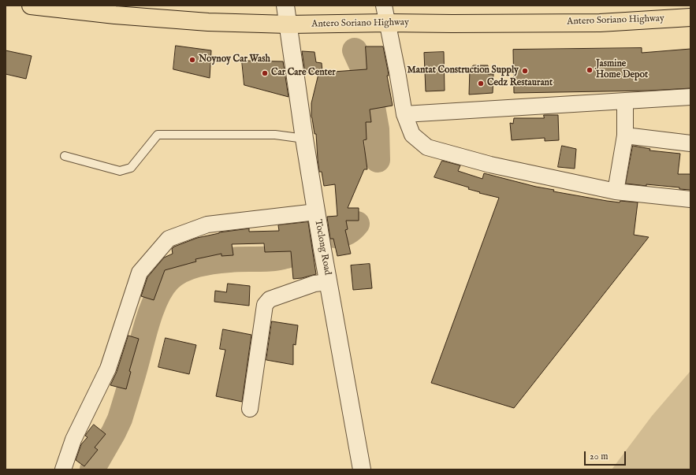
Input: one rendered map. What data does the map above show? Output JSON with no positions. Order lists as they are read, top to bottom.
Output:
{
  "streets": {
    "main road": ["Antero Soriano Highway"],
    "street": ["Toclong Road"]
  },
  "crossings": [
    ["Antero Soriano Highway", "Toclong Road"]
  ],
  "places": [
    "Noynoy Car Wash",
    "Jasmine Home Depot",
    "Mantat Construction Supply",
    "Car Care Center",
    "Cedz Restaurant"
  ],
  "scale_bar": "20 m"
}
